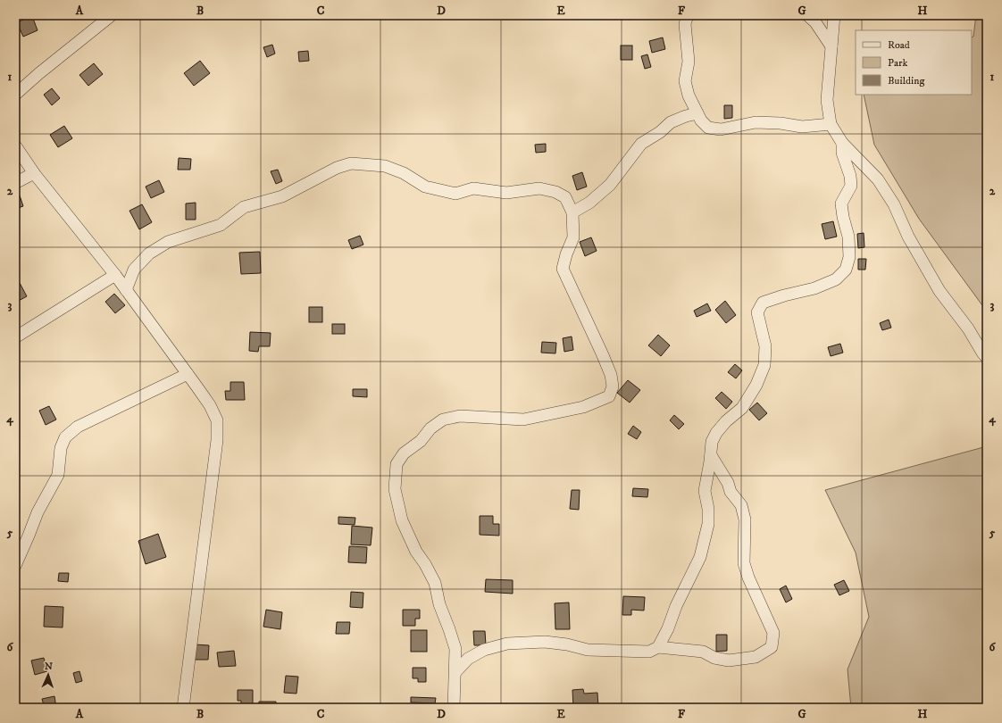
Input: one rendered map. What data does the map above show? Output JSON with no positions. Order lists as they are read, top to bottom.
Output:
{
  "legend": ["Road", "Park", "Building"],
  "north": "top",
  "grid": {
    "columns": [
      "A",
      "B",
      "C",
      "D",
      "E",
      "F",
      "G",
      "H"
    ],
    "rows": [
      "1",
      "2",
      "3",
      "4",
      "5",
      "6"
    ]
  }
}
